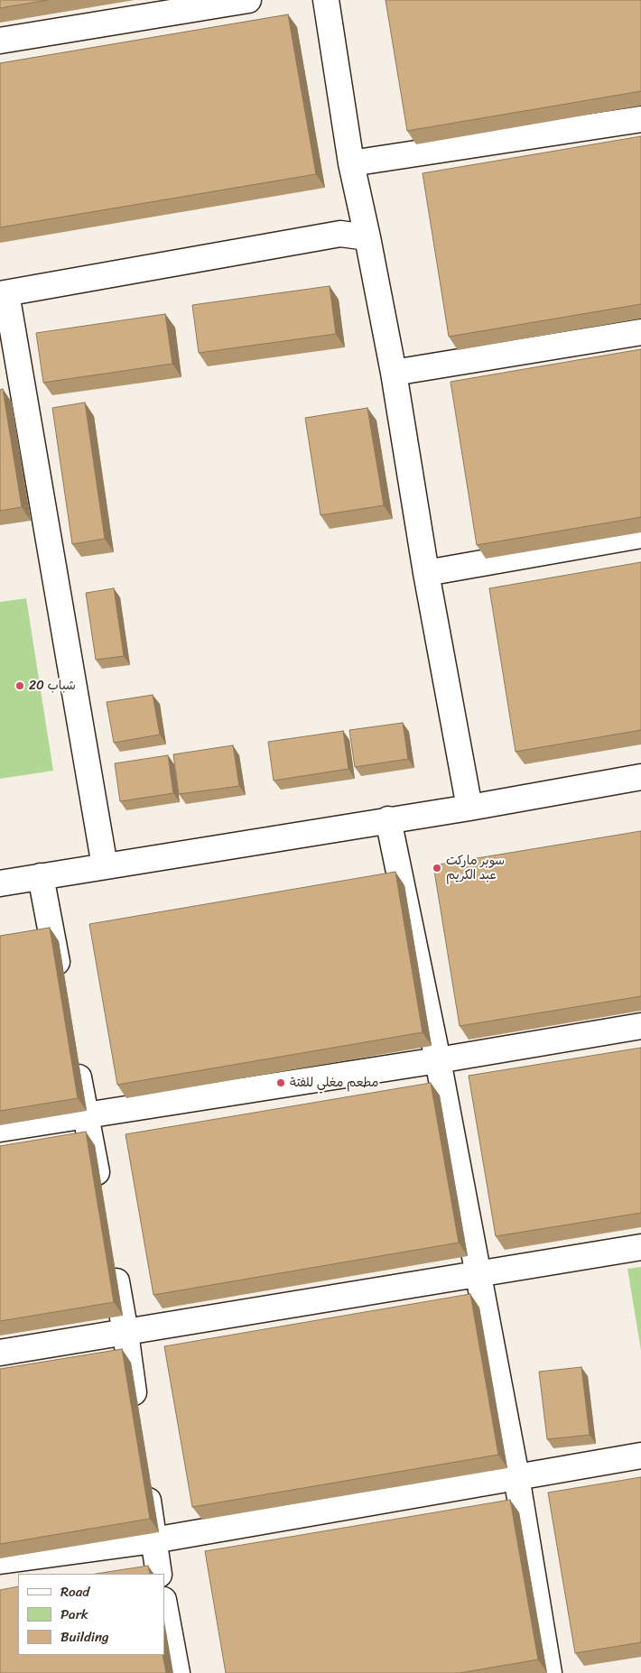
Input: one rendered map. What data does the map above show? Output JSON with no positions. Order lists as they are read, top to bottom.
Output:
{
  "places": ["شباب 20", "سوبر ماركت عبد الكريم", "مطعم مغلي للفتة"],
  "legend": ["Road", "Park", "Building"]
}
